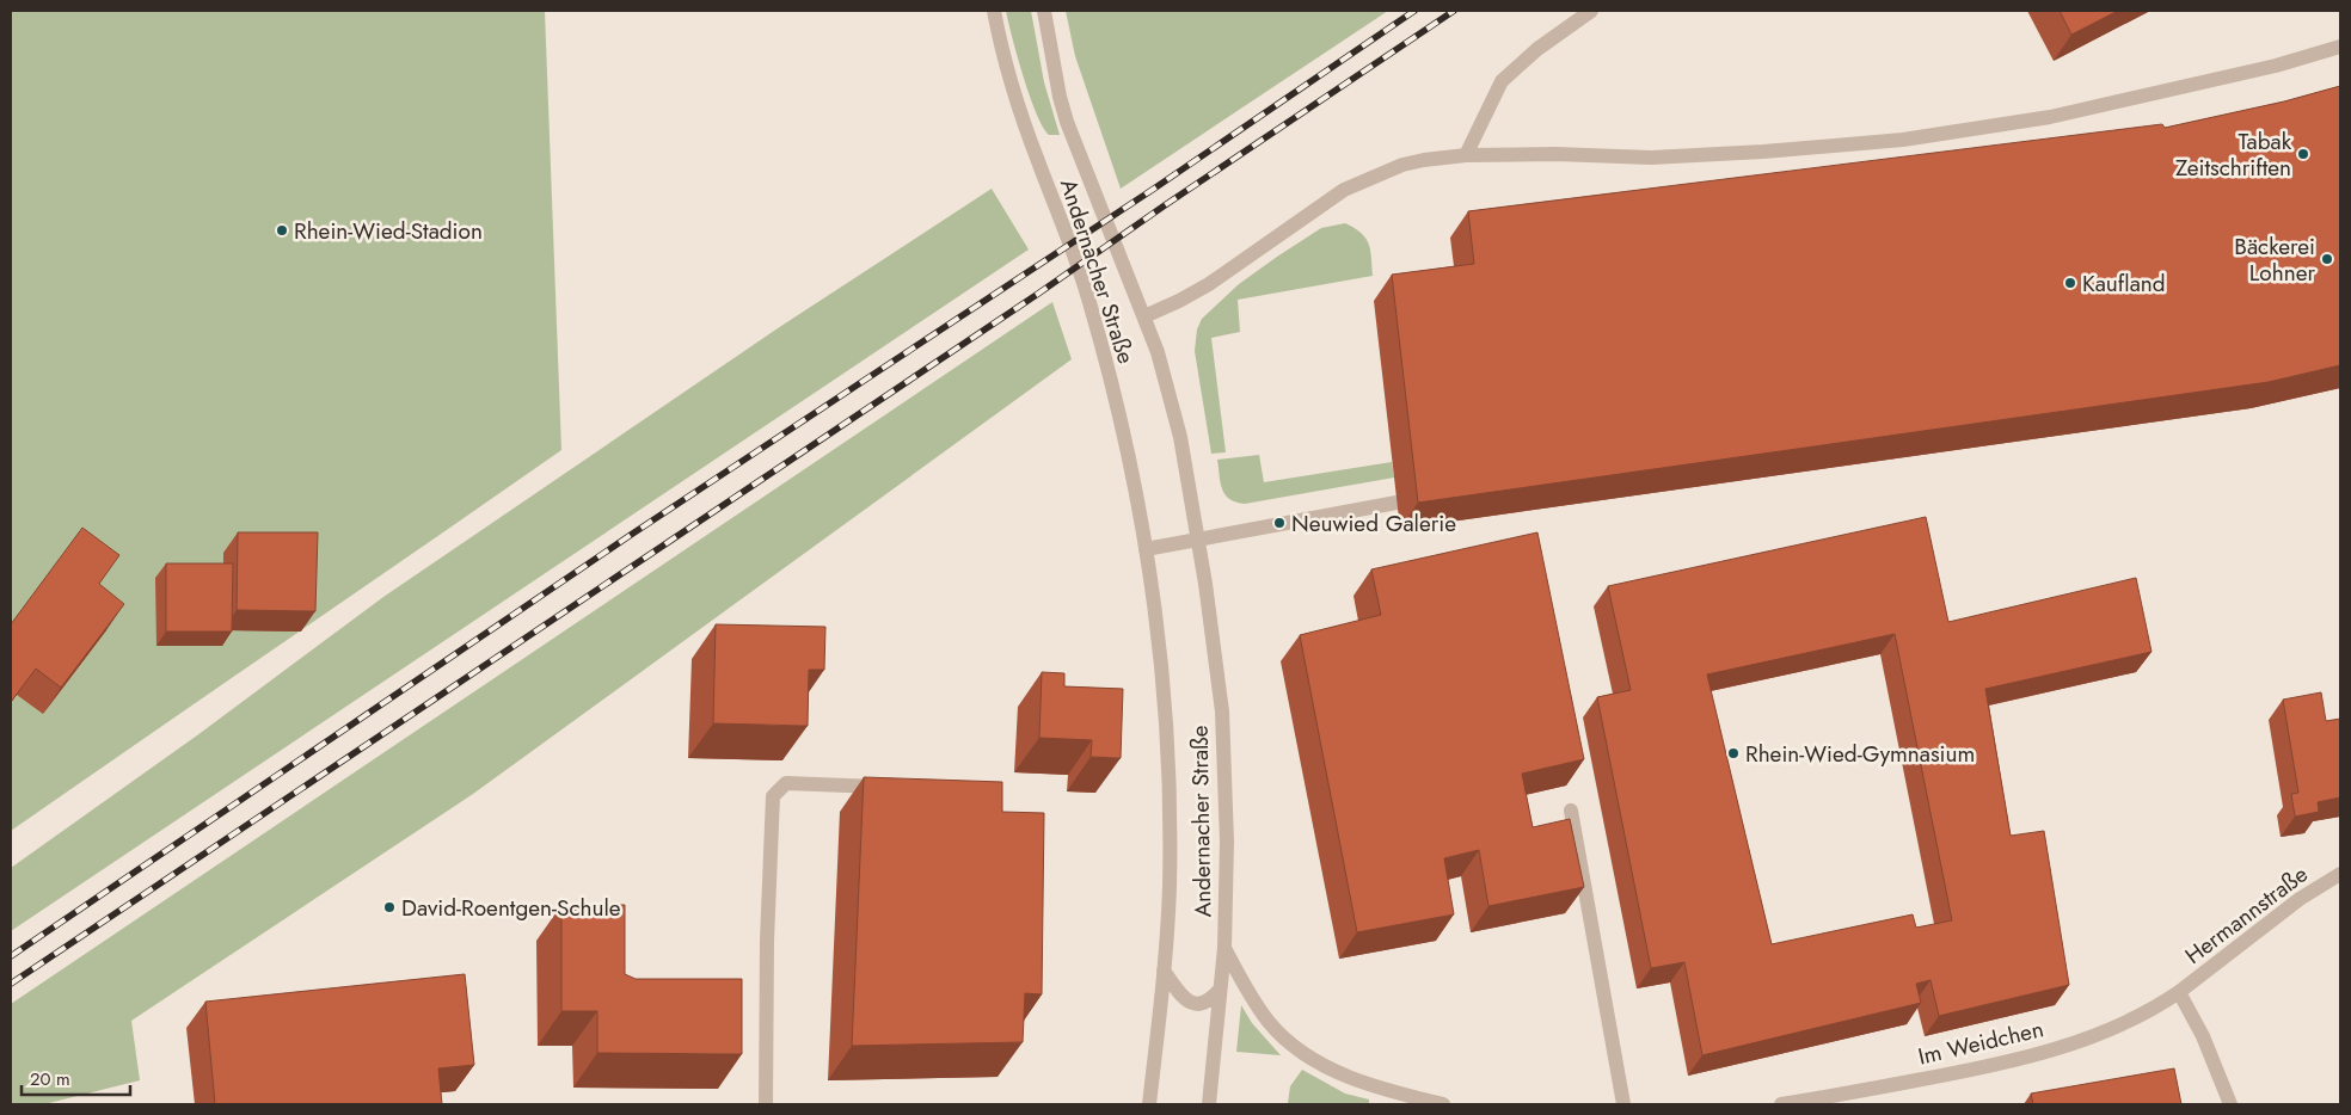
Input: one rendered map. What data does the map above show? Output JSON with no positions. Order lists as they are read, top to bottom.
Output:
{
  "streets": {
    "street": ["Andernacher Straße", "Hermannstraße", "Im Weidchen"]
  },
  "crossings": [
    ["Hermannstraße", "Im Weidchen"]
  ],
  "places": [
    "Tabak Zeitschriften",
    "Rhein-Wied-Stadion",
    "Bäckerei Lohner",
    "Kaufland",
    "Neuwied Galerie",
    "Rhein-Wied-Gymnasium",
    "David-Roentgen-Schule"
  ],
  "scale_bar": "20 m"
}
